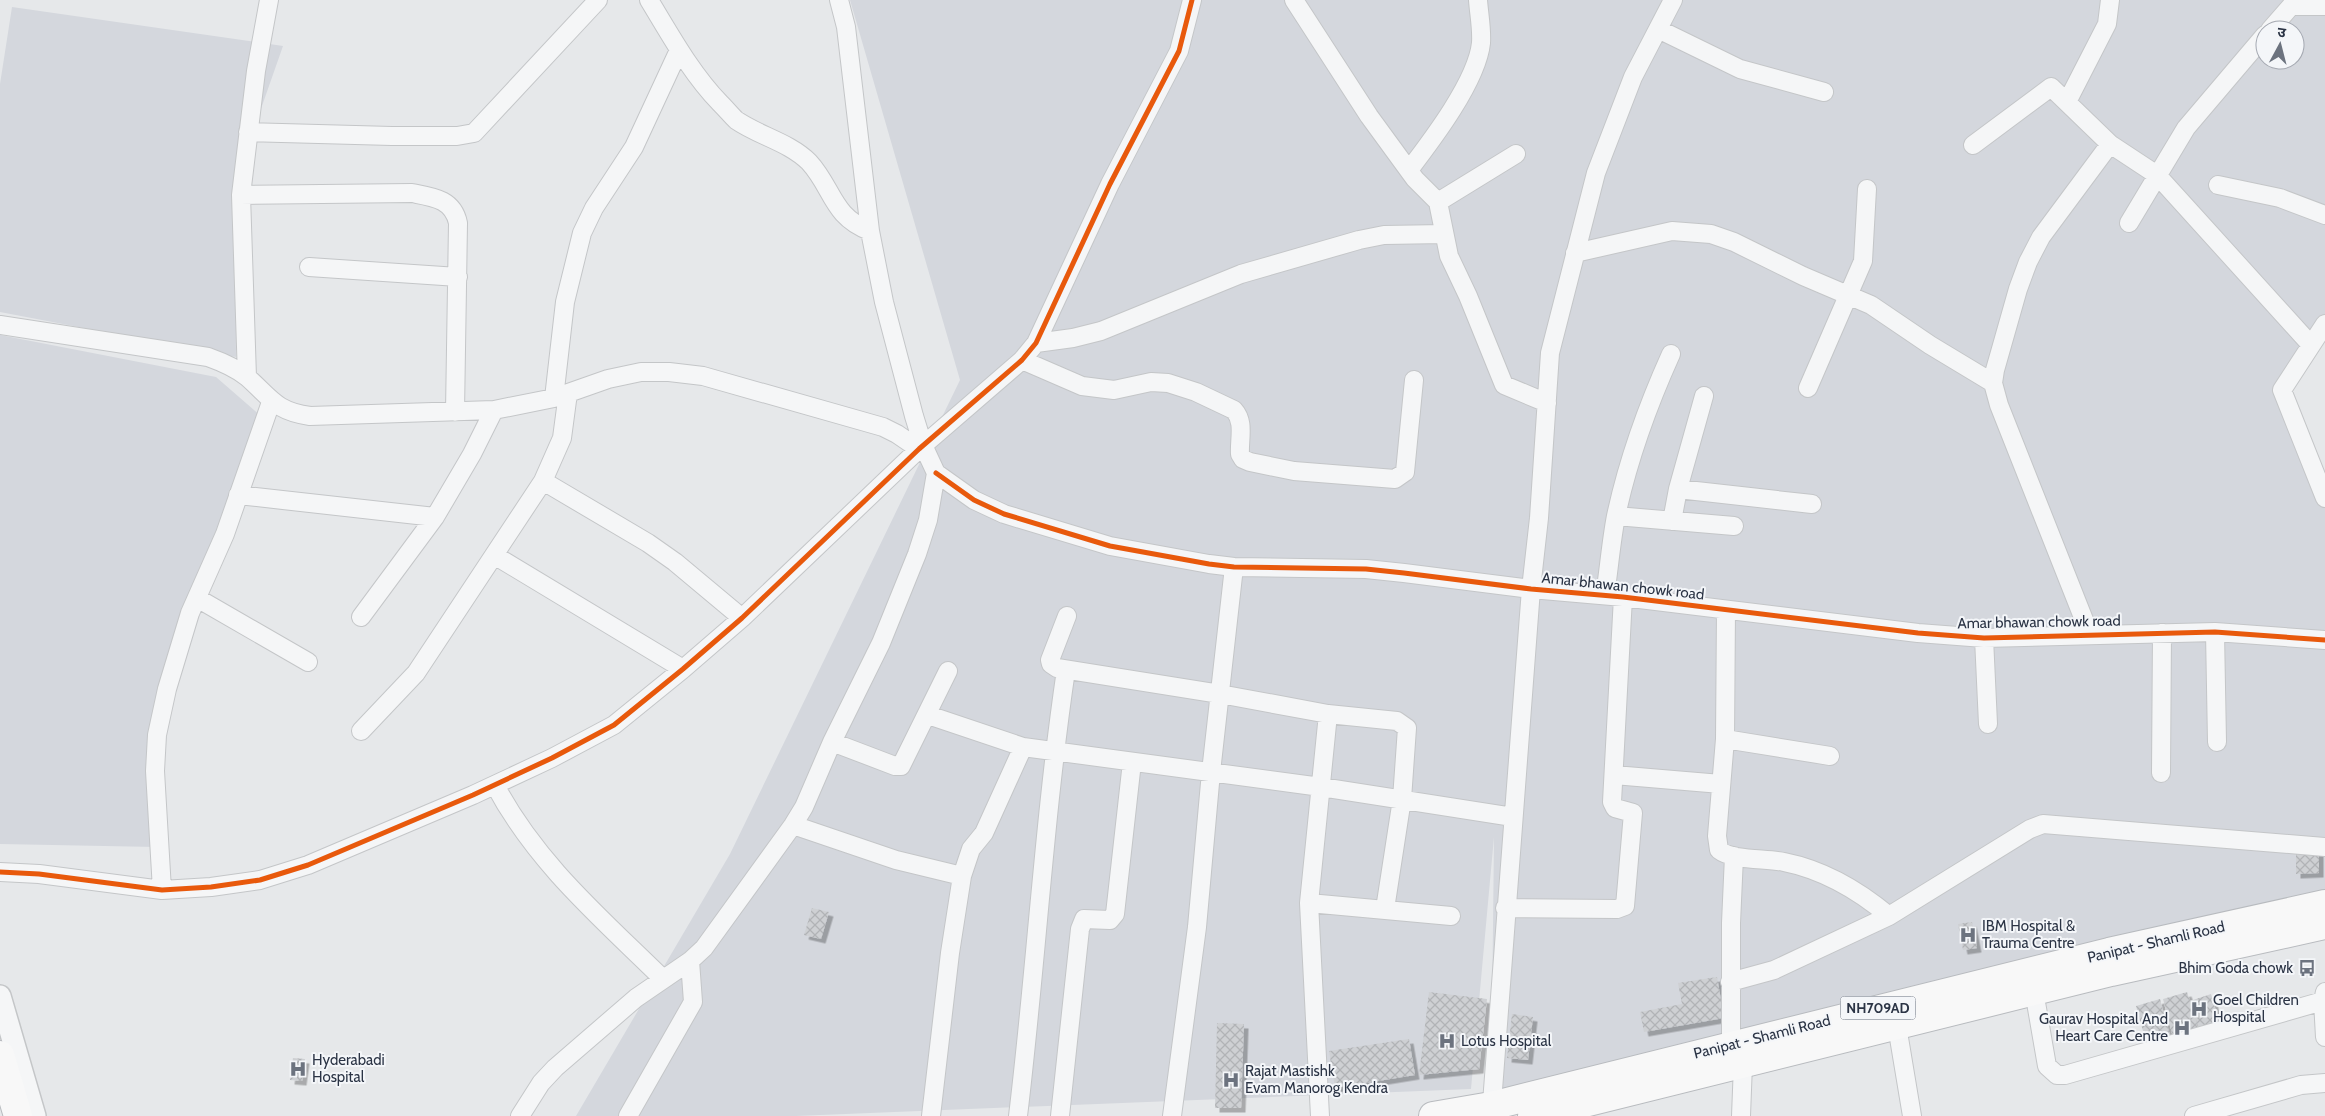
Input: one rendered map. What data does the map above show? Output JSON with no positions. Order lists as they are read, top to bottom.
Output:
{
  "streets": {
    "highway": ["Panipat - Shamli Road", "NH709AD"],
    "street": ["Amar bhawan chowk road"]
  },
  "places": {
    "hospital": [
      "IBM Hospital & Trauma Centre",
      "Goel Children Hospital",
      "Gaurav Hospital And Heart Care Centre",
      "Lotus Hospital",
      "Hyderabadi Hospital",
      "Rajat Mastishk Evam Manorog Kendra"
    ],
    "bus stop": ["Bhim Goda chowk"]
  },
  "north": "top"
}
